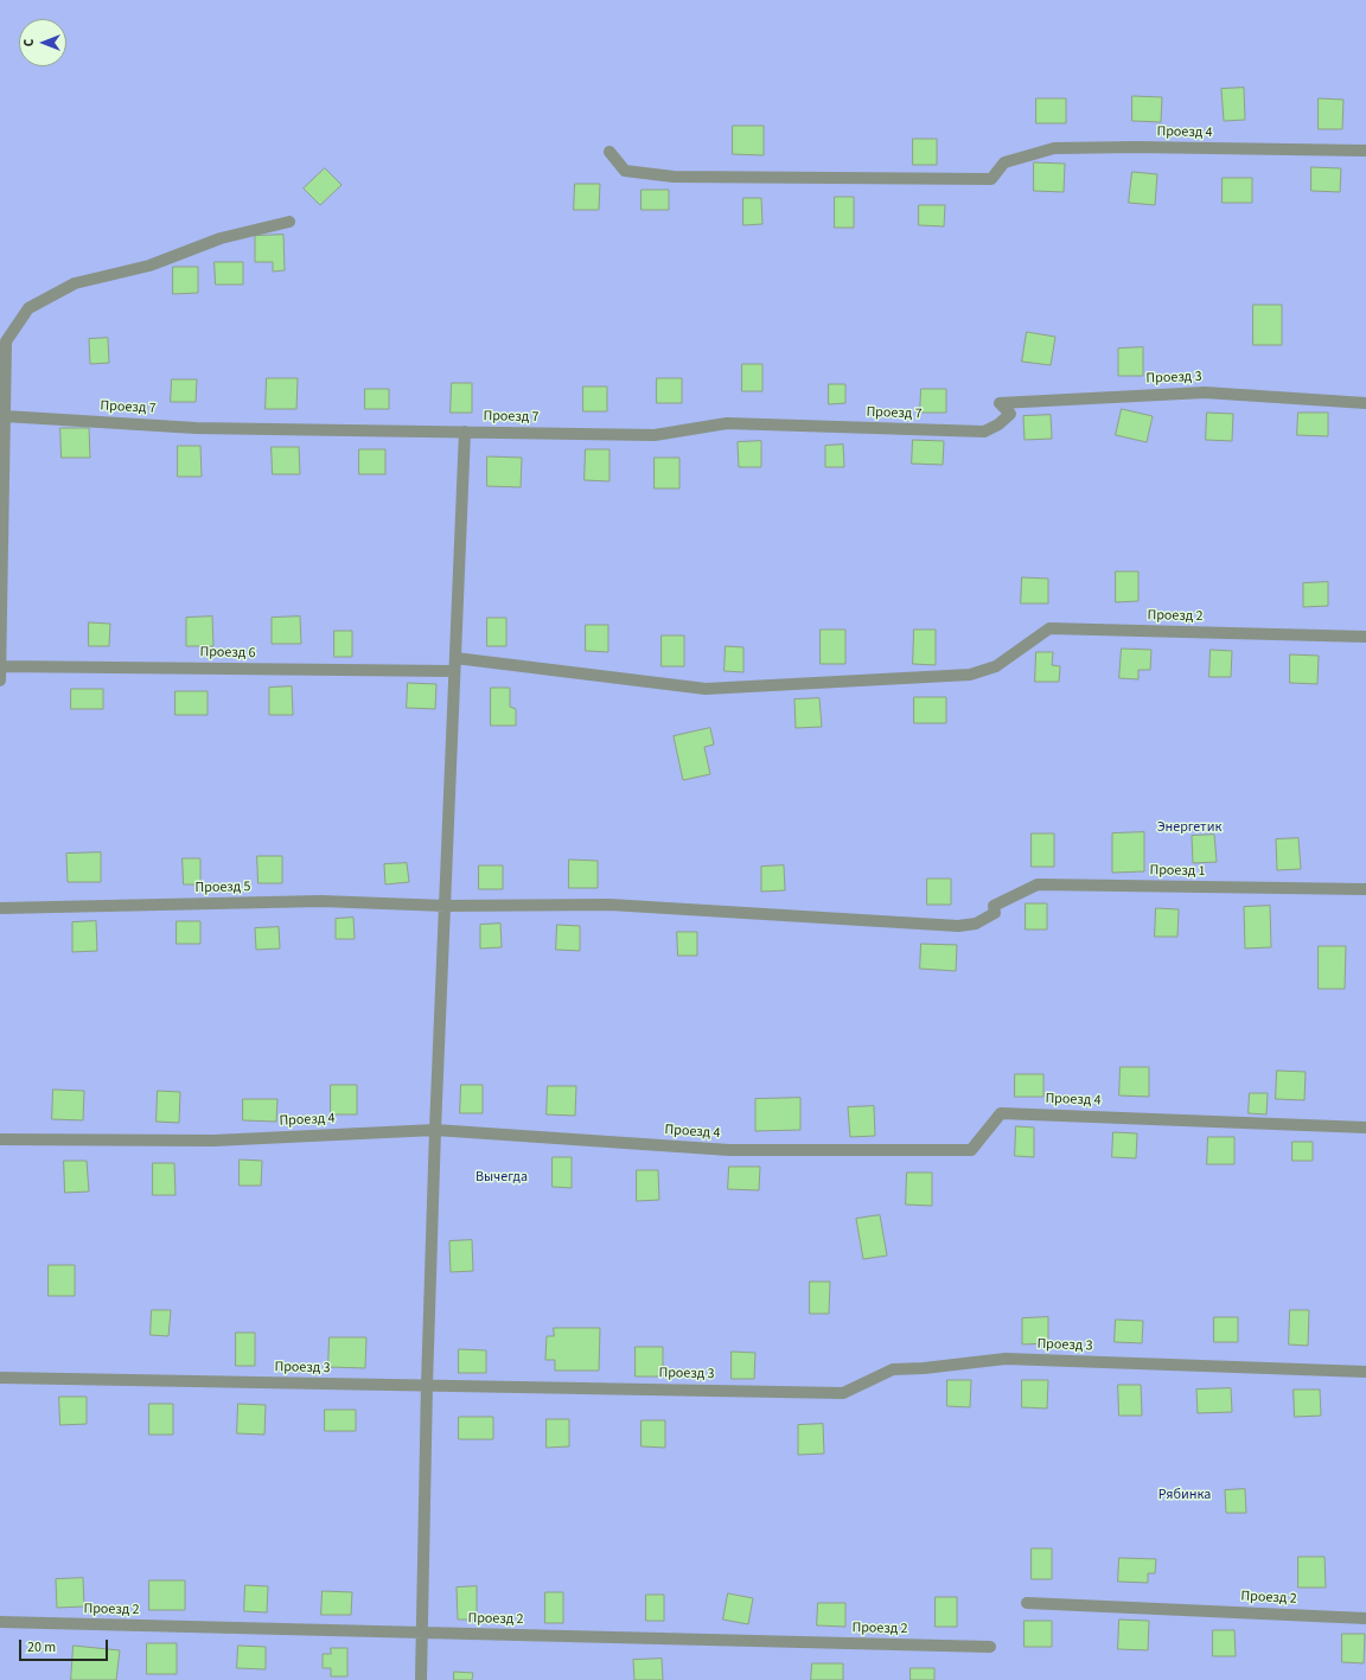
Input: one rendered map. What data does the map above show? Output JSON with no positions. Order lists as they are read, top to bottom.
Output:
{
  "streets": {
    "street": [
      "Проезд 4",
      "Проезд 3",
      "Проезд 7",
      "Проезд 2",
      "Проезд 6",
      "Проезд 1",
      "Проезд 5"
    ]
  },
  "crossings": [
    ["Проезд 3", "Проезд 7"],
    ["Проезд 1", "Проезд 5"]
  ],
  "parks": ["Энергетик", "Вычегда", "Рябинка"],
  "scale_bar": "20 m",
  "north": "left"
}
